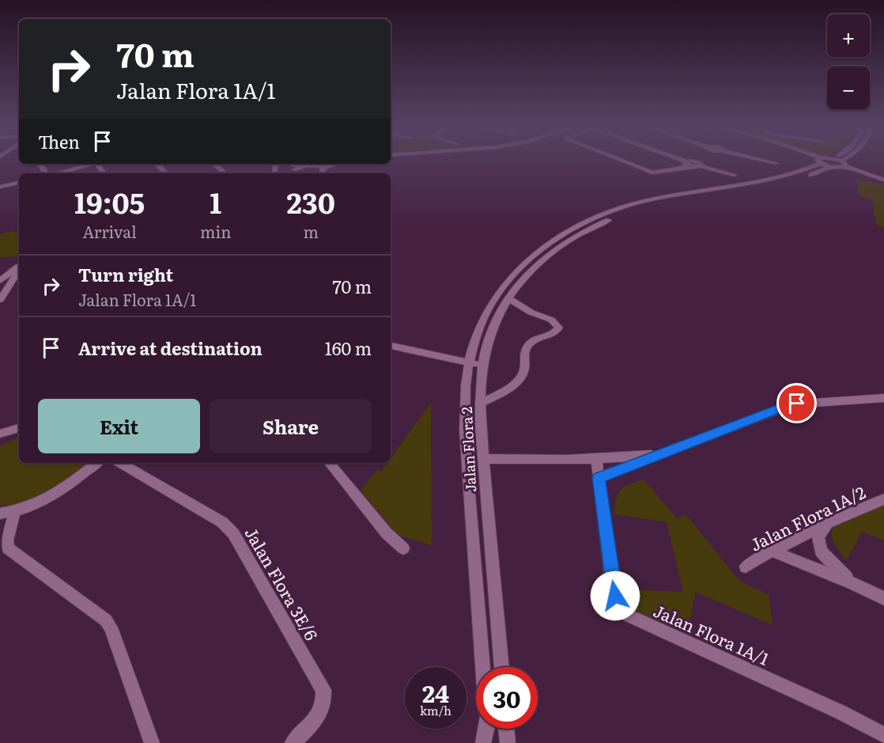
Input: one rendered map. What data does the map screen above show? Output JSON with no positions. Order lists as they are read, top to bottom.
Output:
{
  "streets": {
    "street": [
      "Jalan Flora 2",
      "Jalan Flora 1A/2",
      "Jalan Flora 3E/6",
      "Jalan Flora 1A/1"
    ]
  },
  "page": {
    "map_buttons": ["+", "−"],
    "turn": ["70 m", "Jalan Flora 1A/1"],
    "then": "Then",
    "eta": [
      "19:05",
      "Arrival",
      "1",
      "min",
      "230",
      "m"
    ],
    "list": [
      {
        "name": "Turn right",
        "note": "Jalan Flora 1A/1",
        "value": "70 m"
      },
      {
        "name": "Arrive at destination",
        "value": "160 m"
      }
    ],
    "buttons": ["Exit", "Share"],
    "speed": "24 km/h",
    "limit": "30"
  }
}
